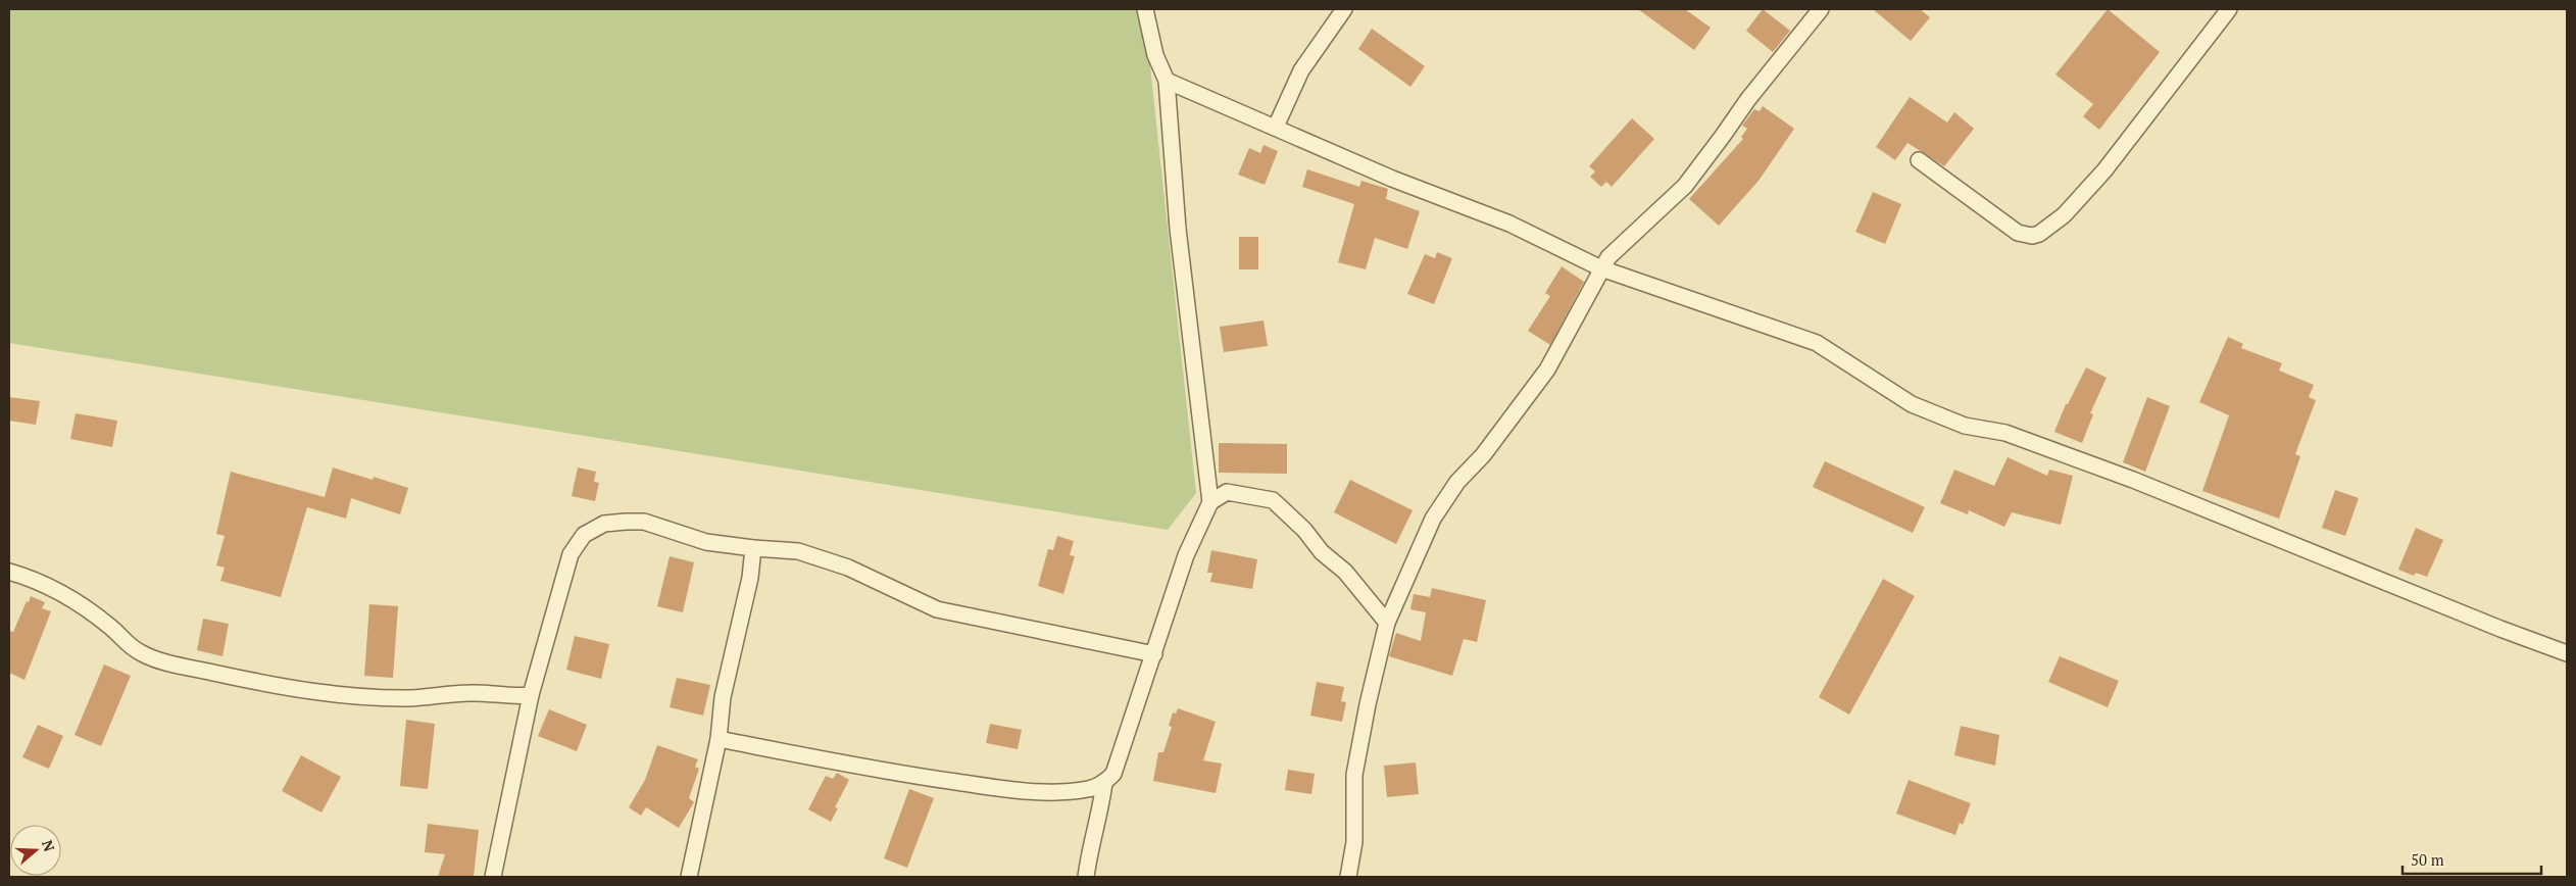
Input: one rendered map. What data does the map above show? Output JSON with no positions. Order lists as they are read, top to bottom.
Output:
{
  "scale_bar": "50 m",
  "north": "right"
}
